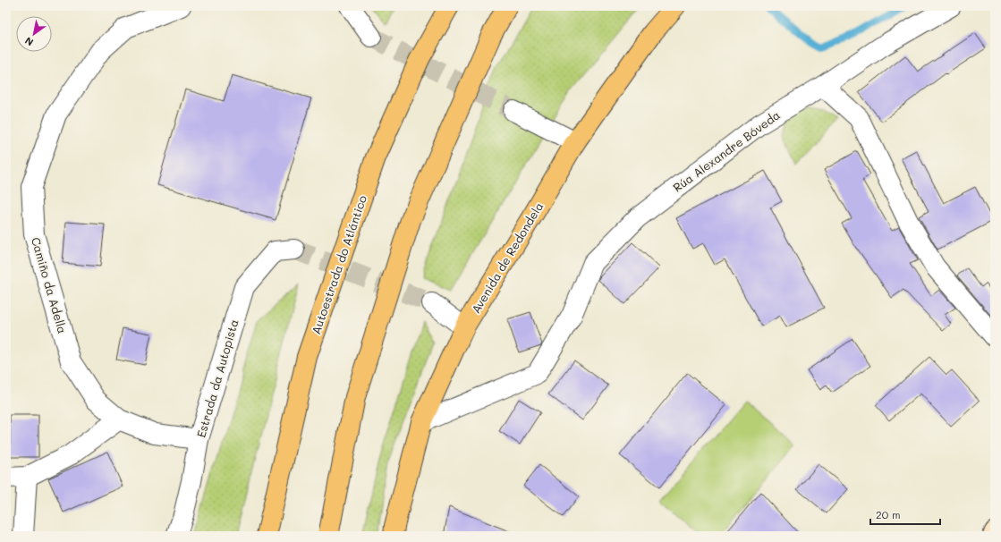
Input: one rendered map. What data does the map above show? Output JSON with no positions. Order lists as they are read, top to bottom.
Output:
{
  "streets": {
    "highway": ["Avenida de Redondela", "Autoestrada do Atlántico"],
    "street": ["Rúa Alexandre Bóveda", "Camiño da Adella", "Estrada da Autopista"]
  },
  "crossings": [
    ["Rúa Alexandre Bóveda", "Avenida de Redondela"],
    ["Camiño da Adella", "Estrada da Autopista"]
  ],
  "scale_bar": "20 m",
  "north": "bottom left"
}
